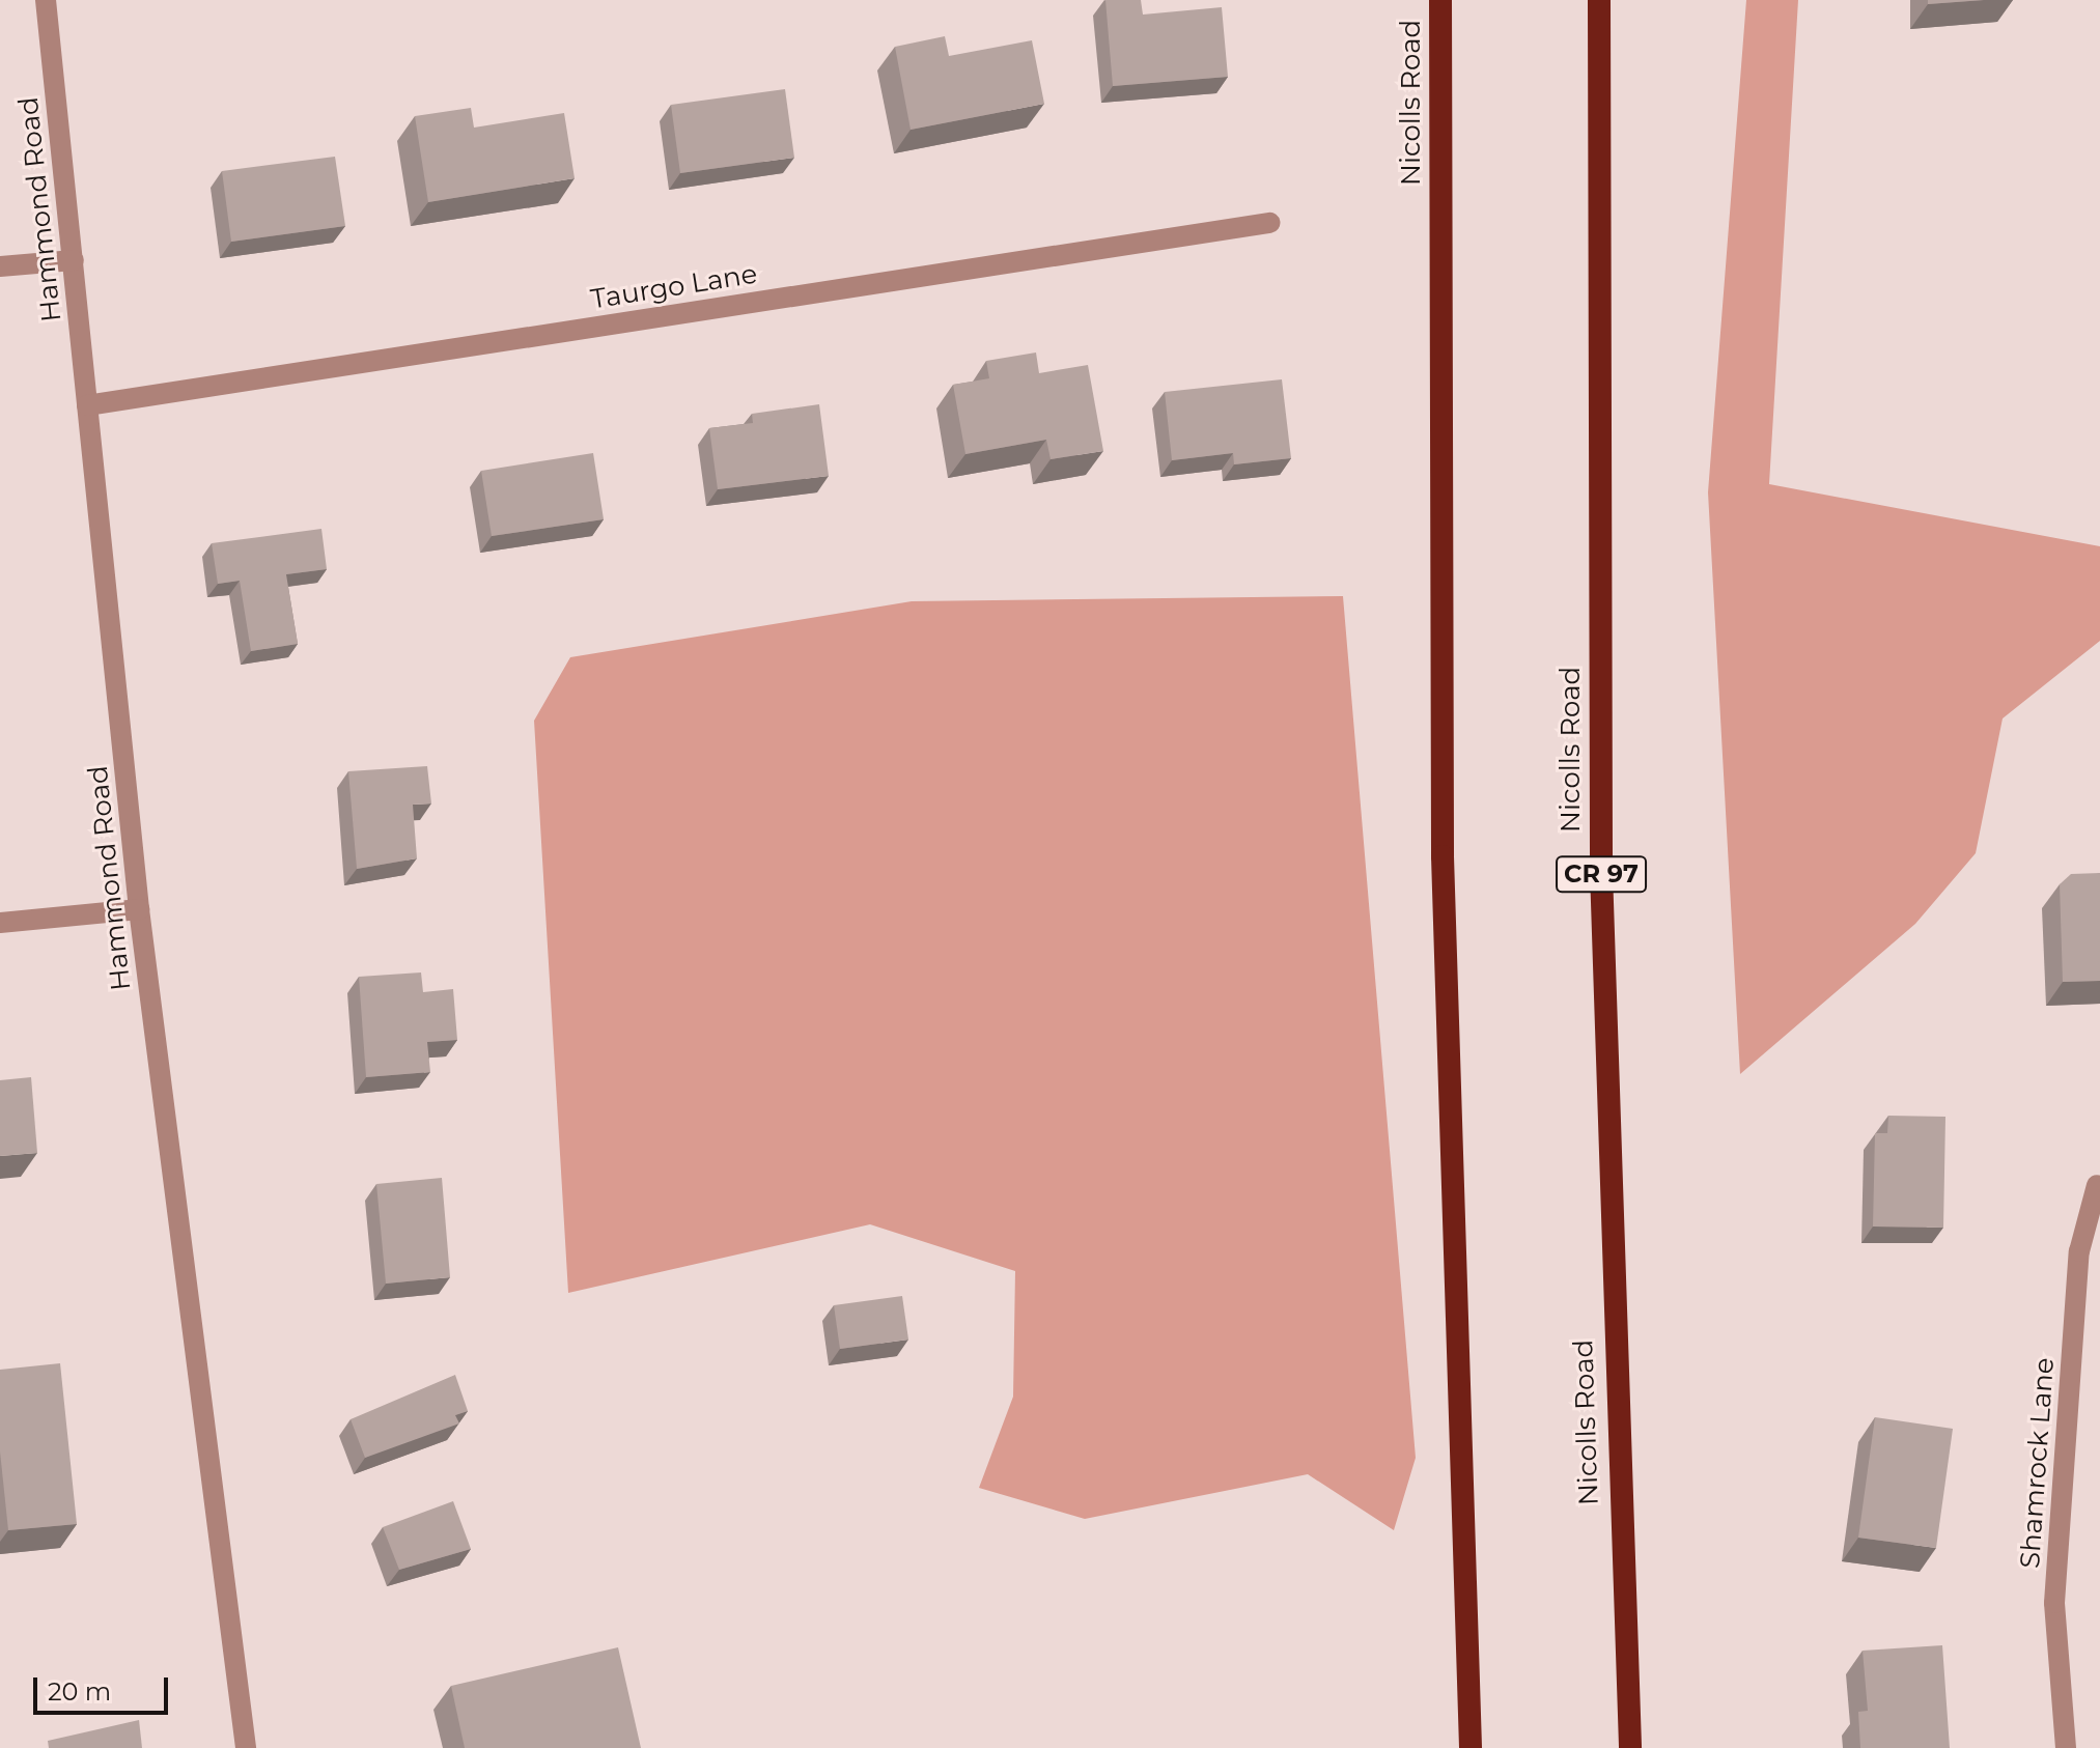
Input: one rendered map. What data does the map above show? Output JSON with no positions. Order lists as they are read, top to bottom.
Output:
{
  "streets": {
    "highway": ["Nicolls Road", "CR 97"],
    "street": ["Hammond Road", "Taurgo Lane", "Shamrock Lane"]
  },
  "crossings": [
    ["Hammond Road", "Taurgo Lane"]
  ],
  "scale_bar": "20 m"
}
